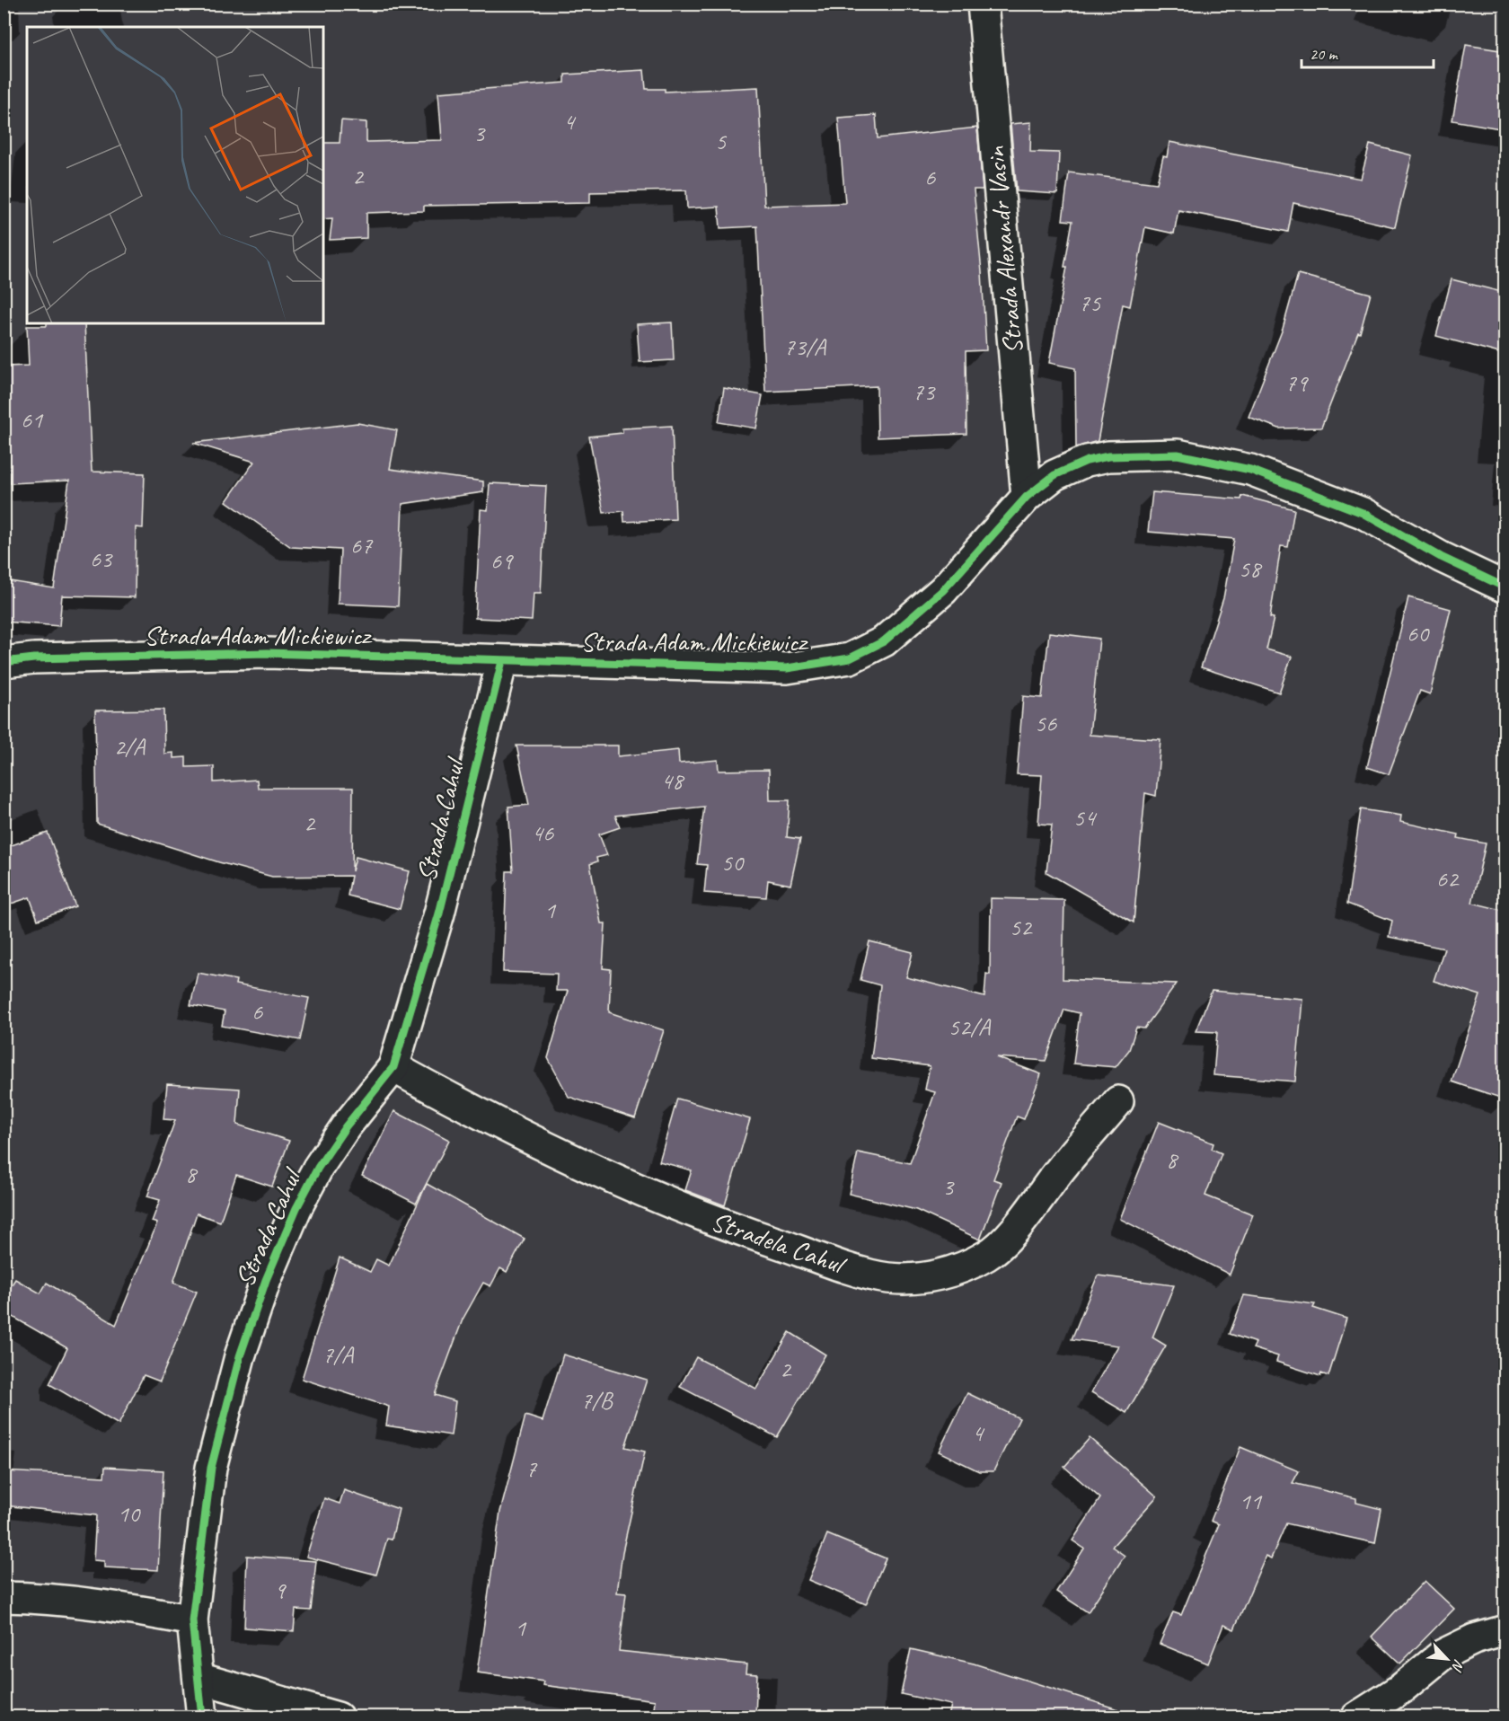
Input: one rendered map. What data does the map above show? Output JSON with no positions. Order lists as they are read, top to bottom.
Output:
{
  "streets": {
    "street": [
      "Strada Alexandr Vasin",
      "Strada Adam Mickiewicz",
      "Strada Cahul",
      "Stradela Cahul"
    ]
  },
  "crossings": [
    ["Strada Alexandr Vasin", "Strada Adam Mickiewicz"],
    ["Strada Adam Mickiewicz", "Strada Cahul"],
    ["Strada Cahul", "Stradela Cahul"]
  ],
  "house_numbers": [
    "4",
    "3",
    "5",
    "2",
    "6",
    "75",
    "73/A",
    "79",
    "73",
    "61",
    "67",
    "63",
    "69",
    "58",
    "60",
    "56",
    "2/A",
    "48",
    "54",
    "2",
    "46",
    "50",
    "62",
    "1",
    "52",
    "6",
    "52/A",
    "8",
    "8",
    "3",
    "7/A",
    "2",
    "7/B",
    "4",
    "7",
    "11",
    "10",
    "9",
    "1"
  ],
  "scale_bar": "20 m",
  "north": "bottom right"
}
